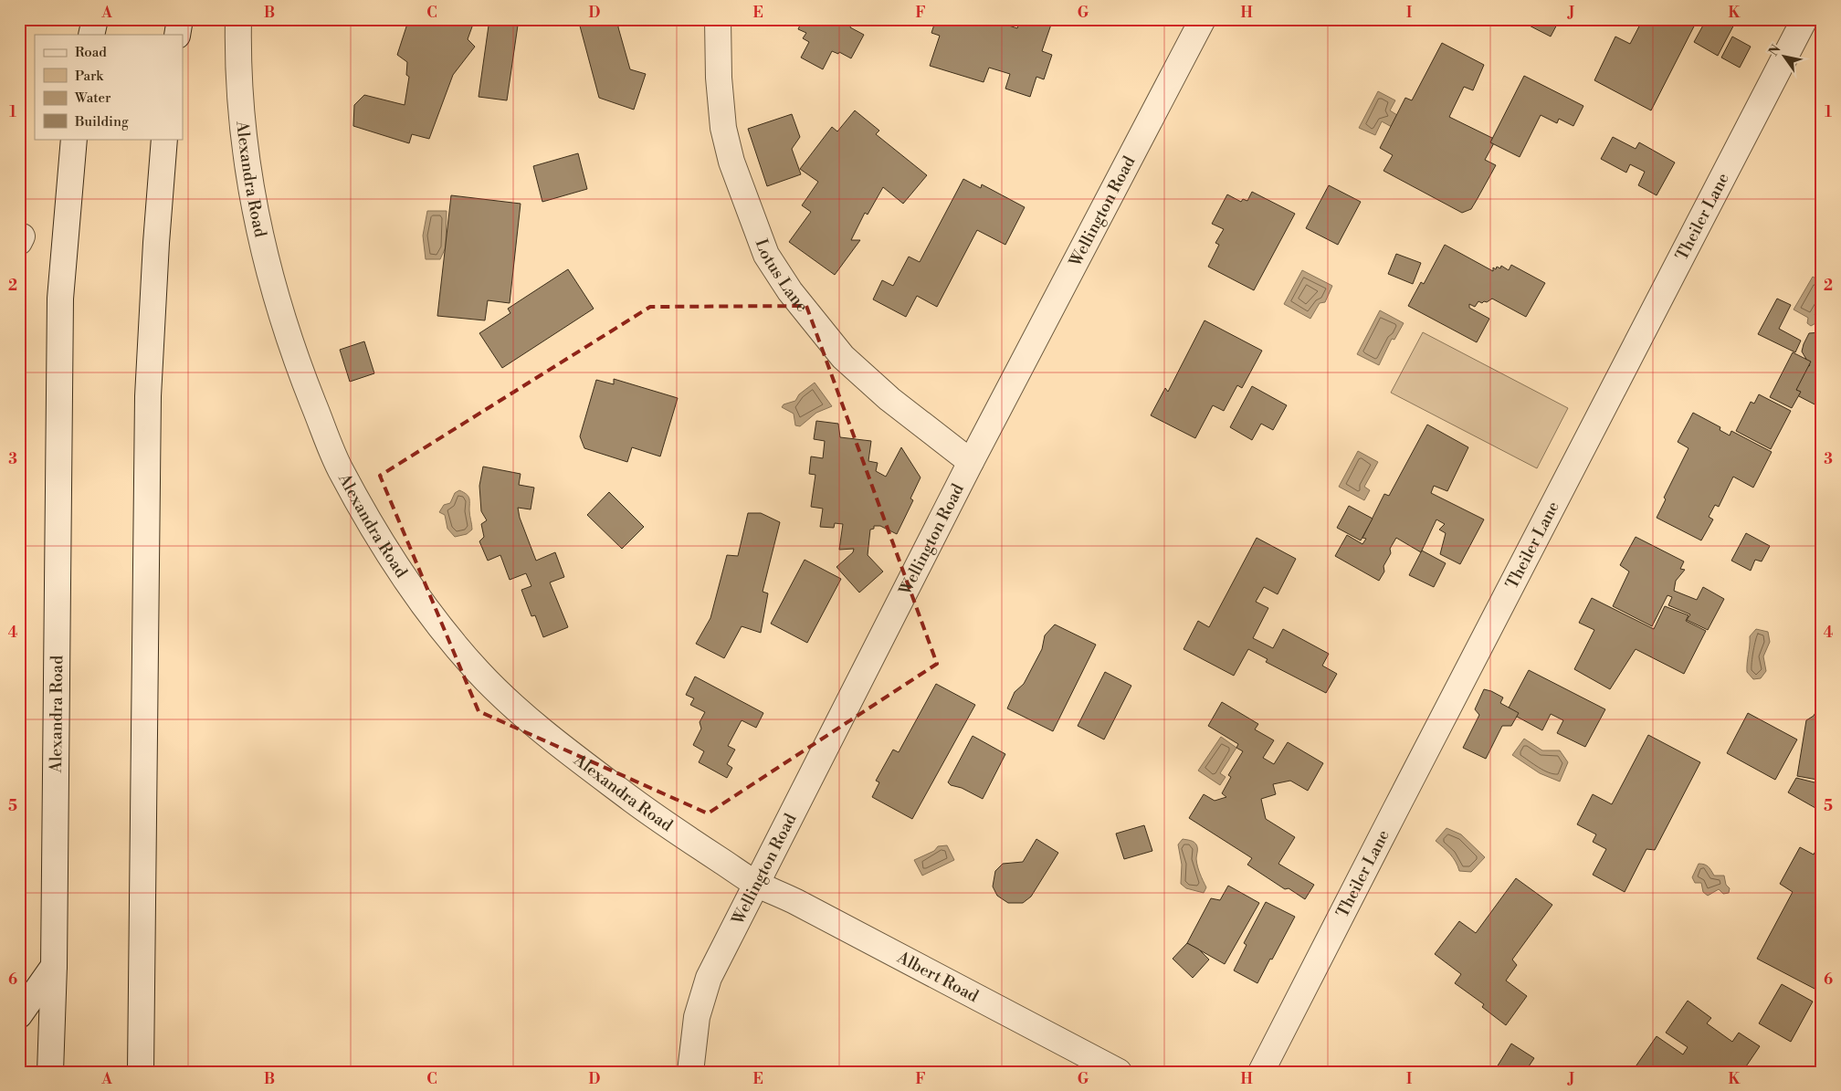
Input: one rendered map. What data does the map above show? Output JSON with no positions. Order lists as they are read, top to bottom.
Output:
{
  "streets": {
    "street": [
      "Alexandra Road",
      "Wellington Road",
      "Theiler Lane",
      "Lotus Lane",
      "Albert Road"
    ]
  },
  "crossings": [
    ["Alexandra Road", "Wellington Road"],
    ["Alexandra Road", "Albert Road"],
    ["Wellington Road", "Lotus Lane"],
    ["Wellington Road", "Albert Road"]
  ],
  "legend": [
    "Road",
    "Park",
    "Water",
    "Building"
  ],
  "north": "top left",
  "grid": {
    "columns": [
      "A",
      "B",
      "C",
      "D",
      "E",
      "F",
      "G",
      "H",
      "I",
      "J",
      "K"
    ],
    "rows": [
      "1",
      "2",
      "3",
      "4",
      "5",
      "6"
    ]
  }
}
